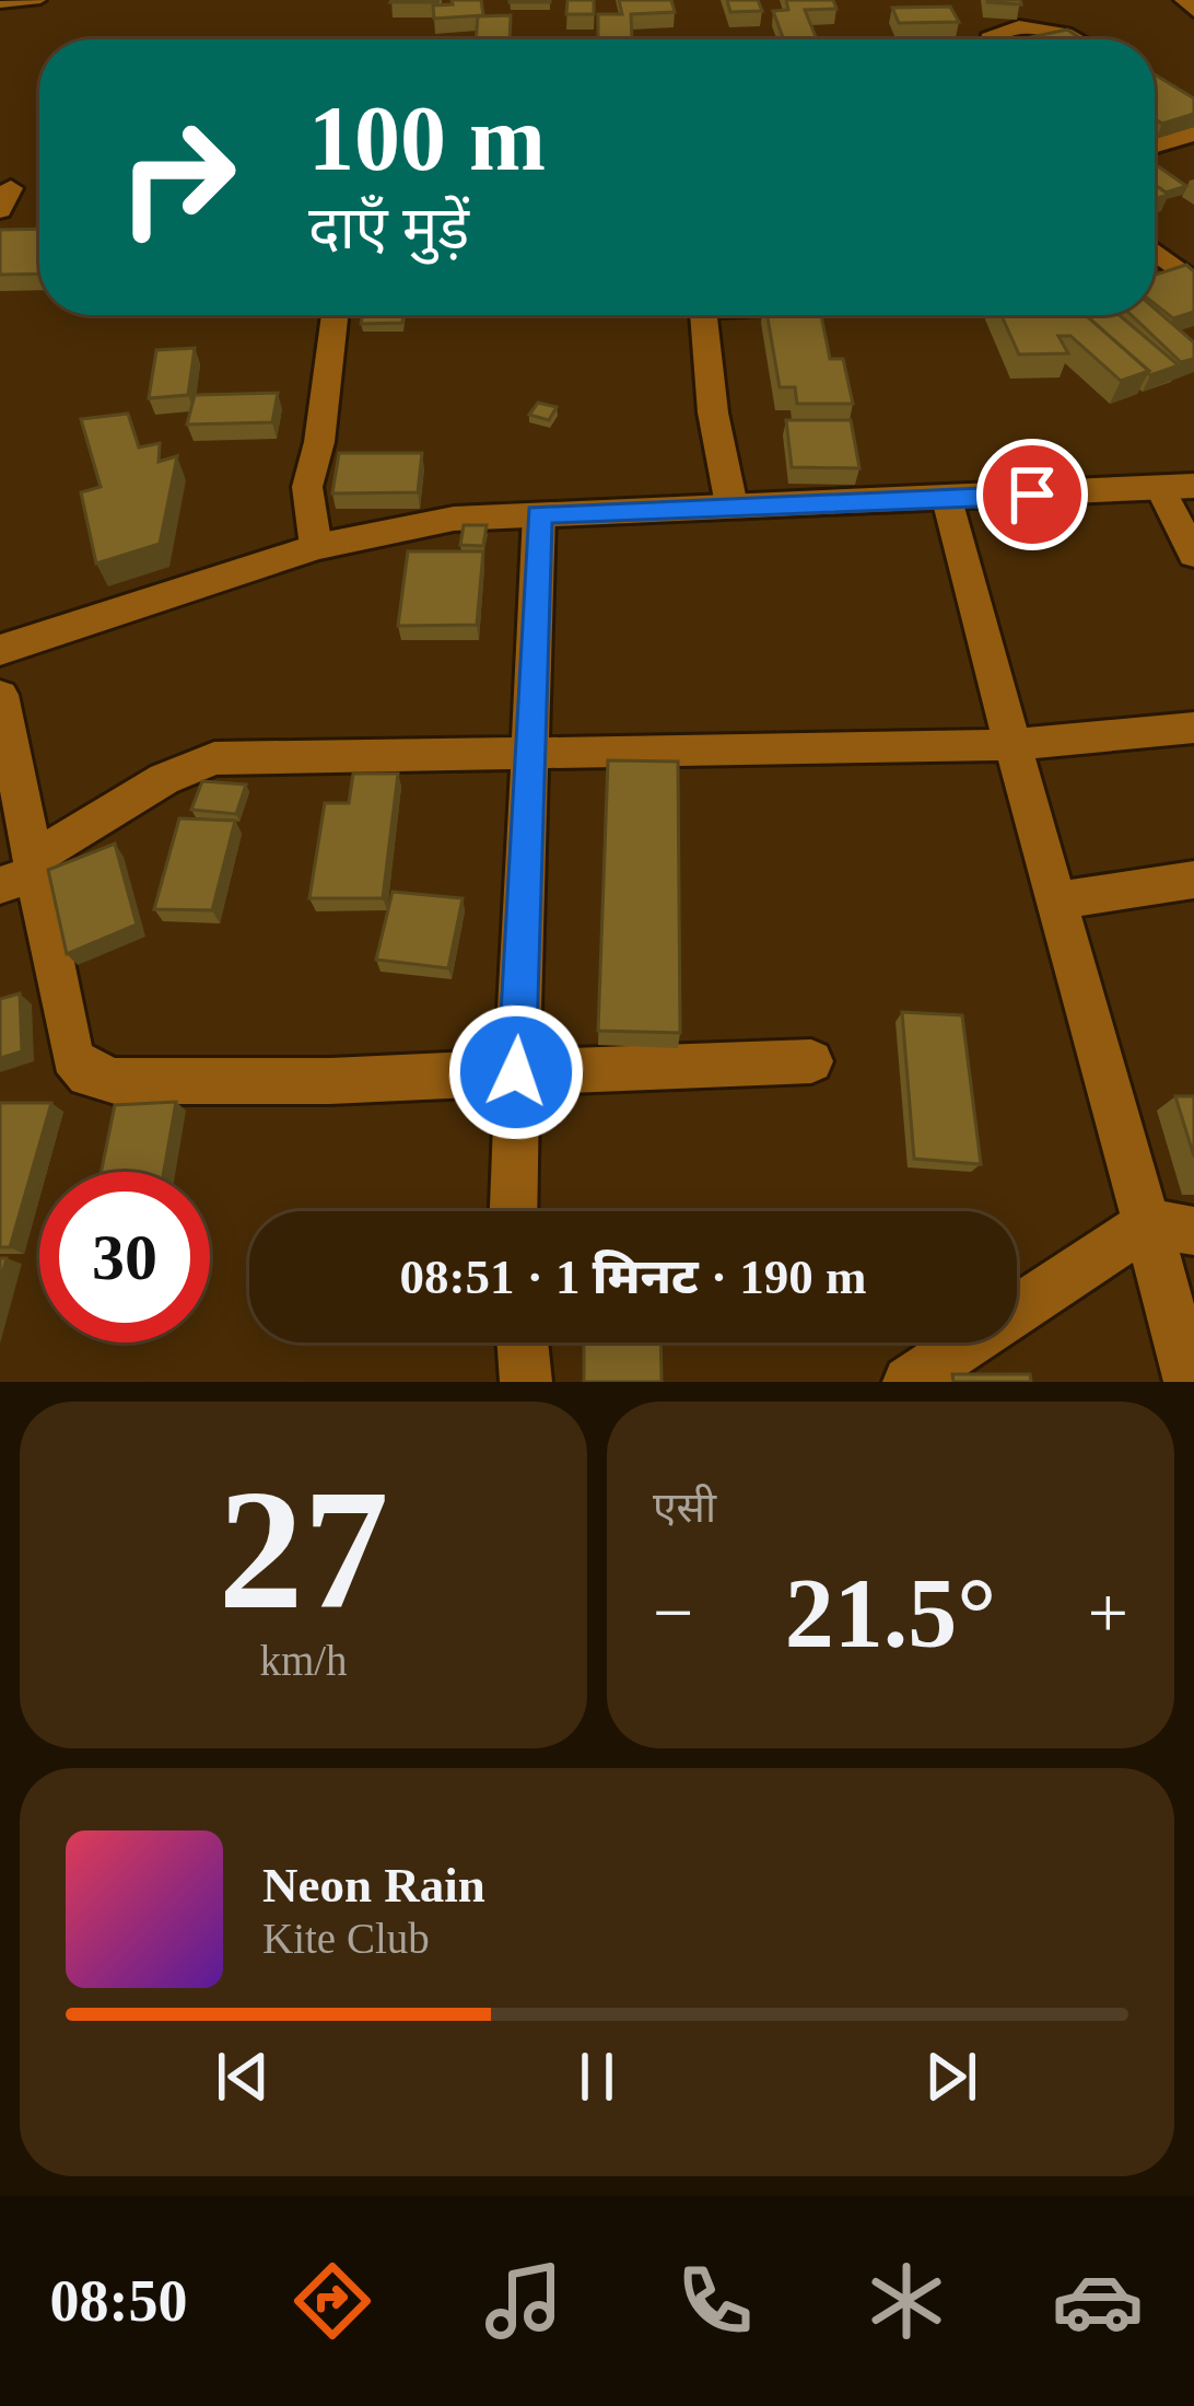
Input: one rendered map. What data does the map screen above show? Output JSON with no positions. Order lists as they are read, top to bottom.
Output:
{
  "page": {
    "turn": ["100 m", "दाएँ मुड़ें"],
    "limit": "30",
    "trip": "08:51 · 1 मिनट · 190 m",
    "tile": [
      ["27", "km/h"],
      "एसी"
    ],
    "heat": ["−", "21.5°", "+"],
    "song": ["Neon Rain", "Kite Club"],
    "tabs": "08:50"
  }
}
